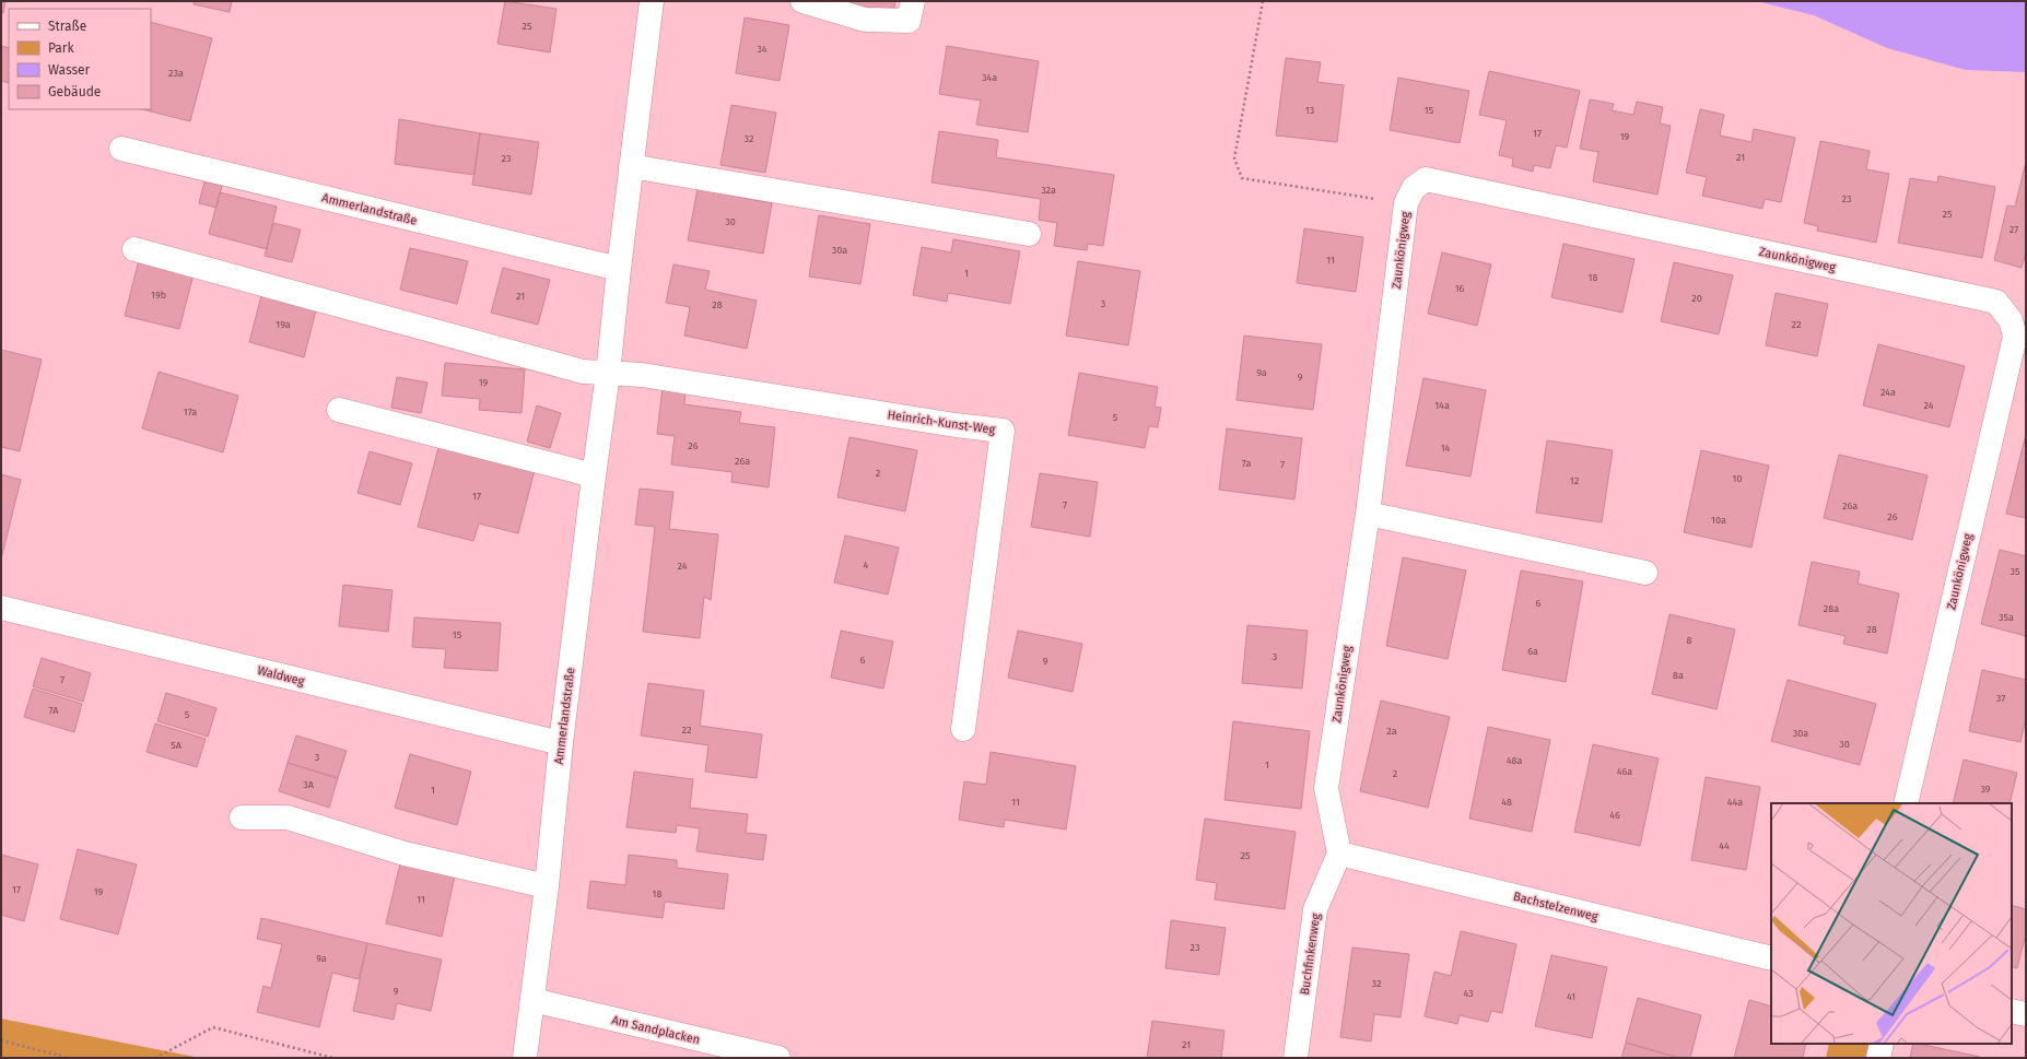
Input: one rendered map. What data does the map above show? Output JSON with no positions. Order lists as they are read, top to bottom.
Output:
{
  "streets": {
    "street": [
      "Ammerlandstraße",
      "Zaunkönigweg",
      "Heinrich-Kunst-Weg",
      "Waldweg",
      "Bachstelzenweg",
      "Buchfinkenweg",
      "Am Sandplacken"
    ]
  },
  "crossings": [
    ["Ammerlandstraße", "Heinrich-Kunst-Weg"],
    ["Ammerlandstraße", "Waldweg"],
    ["Ammerlandstraße", "Am Sandplacken"],
    ["Zaunkönigweg", "Bachstelzenweg"],
    ["Zaunkönigweg", "Buchfinkenweg"],
    ["Bachstelzenweg", "Buchfinkenweg"]
  ],
  "house_numbers": [
    "25",
    "34",
    "23a",
    "34a",
    "13",
    "15",
    "17",
    "19",
    "32",
    "21",
    "23",
    "32a",
    "23",
    "25",
    "30",
    "27",
    "30a",
    "11",
    "1",
    "18",
    "16",
    "19b",
    "21",
    "20",
    "3",
    "28",
    "19a",
    "22",
    "9a",
    "9",
    "19",
    "24a",
    "14a",
    "24",
    "17a",
    "5",
    "26",
    "14",
    "26a",
    "7a",
    "7",
    "2",
    "10",
    "12",
    "17",
    "7",
    "26a",
    "26",
    "10a",
    "4",
    "24",
    "35",
    "6",
    "28a",
    "35a",
    "28",
    "15",
    "8",
    "6a",
    "3",
    "6",
    "9",
    "8a",
    "7",
    "37",
    "7A",
    "5",
    "22",
    "2a",
    "30a",
    "30",
    "5A",
    "3",
    "48a",
    "1",
    "46a",
    "2",
    "3A",
    "39",
    "1",
    "11",
    "48",
    "44a",
    "46",
    "44",
    "25",
    "17",
    "19",
    "18",
    "11",
    "23",
    "9a",
    "32",
    "9",
    "43",
    "41",
    "21"
  ],
  "legend": [
    "Straße",
    "Park",
    "Wasser",
    "Gebäude"
  ]
}
